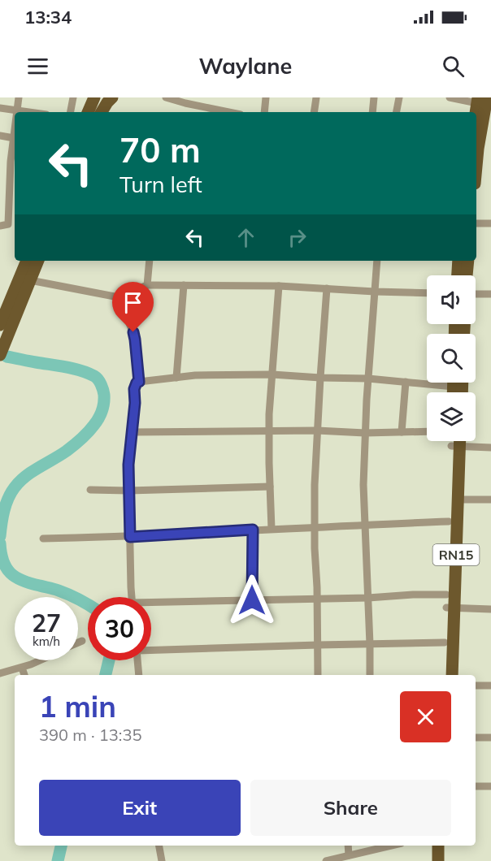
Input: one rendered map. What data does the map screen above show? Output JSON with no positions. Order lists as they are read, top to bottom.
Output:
{
  "streets": {
    "main road": ["RN15"]
  },
  "page": {
    "status": "13:34",
    "header": "Waylane",
    "turn": ["70 m", "Turn left"],
    "speed": "27 km/h",
    "limit": "30",
    "heading": ["1 min", "390 m · 13:35"],
    "buttons": ["Exit", "Share"]
  }
}
